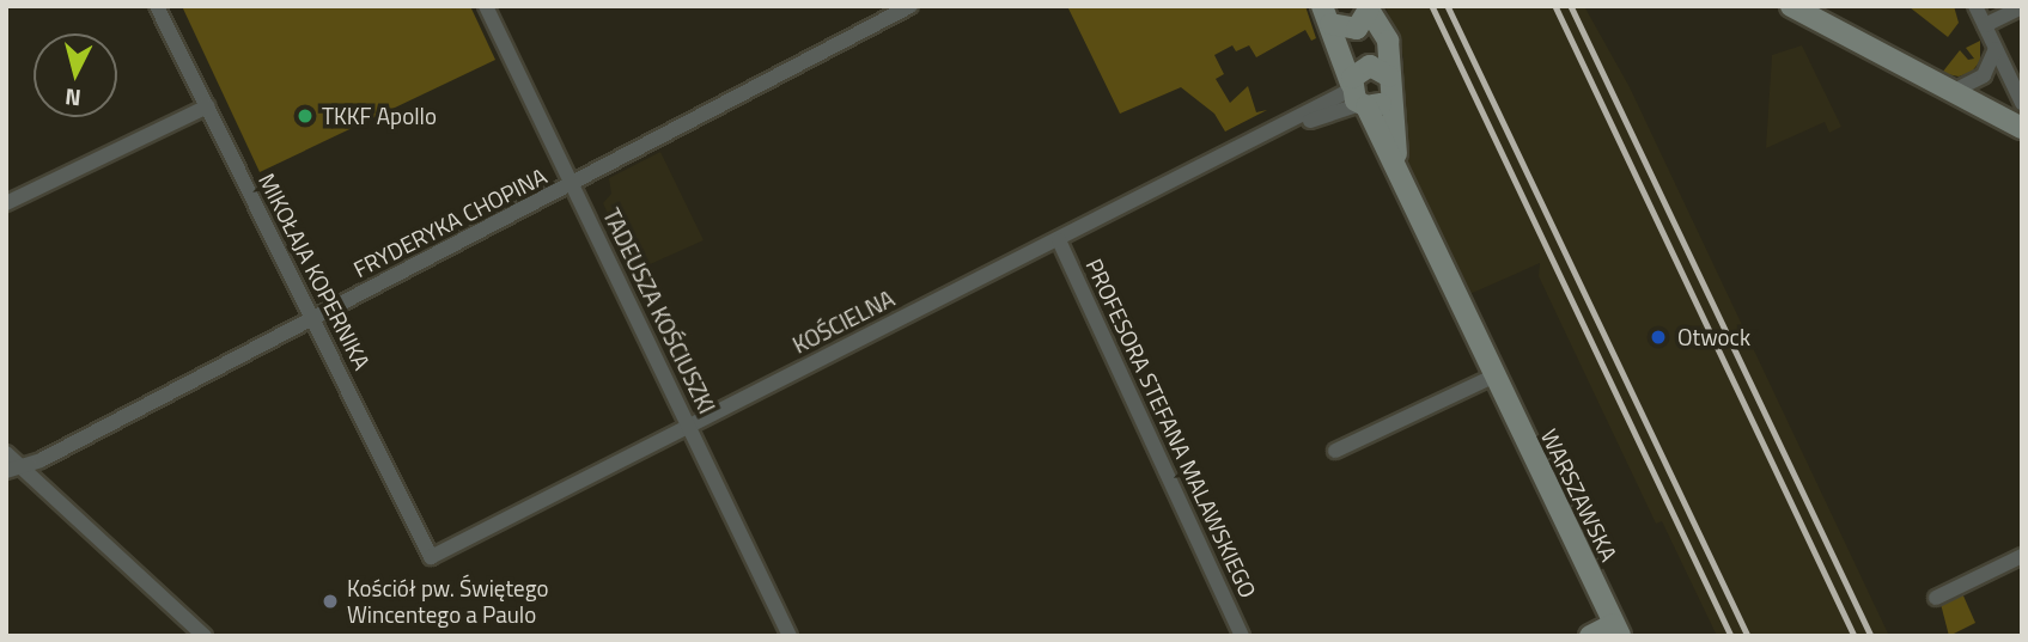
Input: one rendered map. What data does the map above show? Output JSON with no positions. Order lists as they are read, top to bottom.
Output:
{
  "streets": {
    "main road": ["WARSZAWSKA"],
    "street": [
      "FRYDERYKA CHOPINA",
      "MIKOŁAJA KOPERNIKA",
      "TADEUSZA KOŚCIUSZKI",
      "KOŚCIELNA",
      "PROFESORA STEFANA MALAWSKIEGO"
    ]
  },
  "crossings": [
    ["FRYDERYKA CHOPINA", "MIKOŁAJA KOPERNIKA"],
    ["FRYDERYKA CHOPINA", "TADEUSZA KOŚCIUSZKI"],
    ["MIKOŁAJA KOPERNIKA", "KOŚCIELNA"],
    ["TADEUSZA KOŚCIUSZKI", "KOŚCIELNA"],
    ["KOŚCIELNA", "PROFESORA STEFANA MALAWSKIEGO"],
    ["KOŚCIELNA", "WARSZAWSKA"]
  ],
  "places": ["TKKF Apollo", "Otwock", "Kościół pw. Świętego Wincentego a Paulo"],
  "north": "bottom"
}
